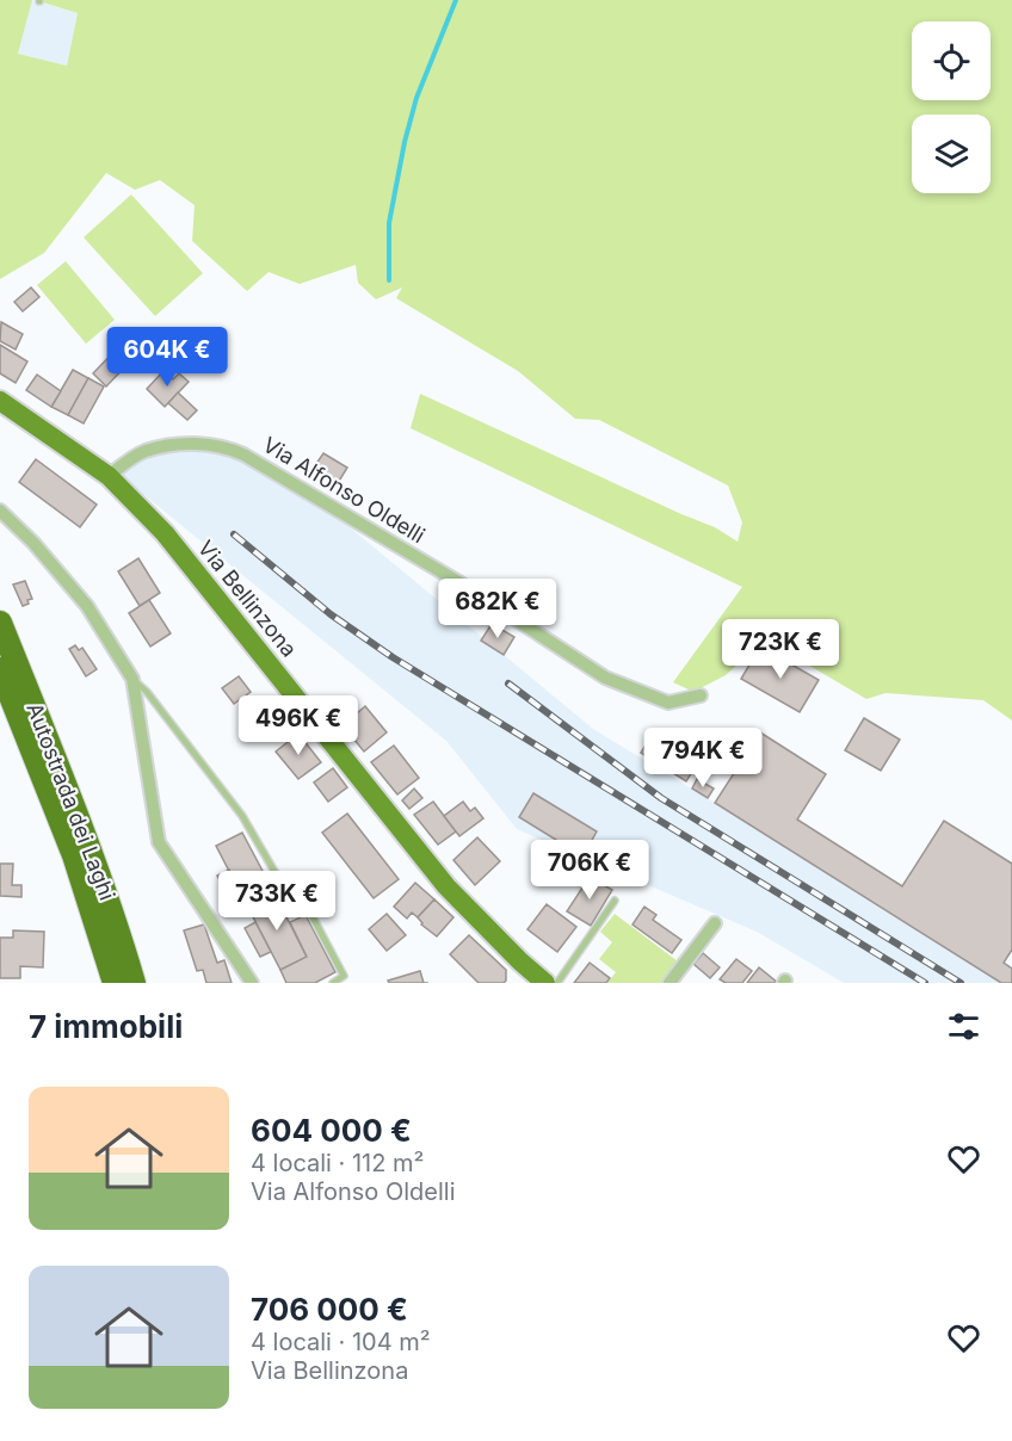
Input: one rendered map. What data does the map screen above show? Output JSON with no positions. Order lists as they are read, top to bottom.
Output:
{
  "streets": {
    "highway": ["Autostrada dei Laghi"],
    "main road": ["Via Bellinzona"],
    "street": ["Via Alfonso Oldelli"]
  },
  "crossings": [
    ["Via Alfonso Oldelli", "Via Bellinzona"]
  ],
  "page": {
    "price": [
      "604K €",
      "682K €",
      "723K €",
      "496K €",
      "794K €",
      "706K €",
      "733K €"
    ],
    "heading": "7 immobili",
    "list": [
      {
        "name": "604 000 €",
        "note": "4 locali · 112 m² · Via Alfonso Oldelli"
      },
      {
        "name": "706 000 €",
        "note": "4 locali · 104 m² · Via Bellinzona"
      }
    ]
  }
}
